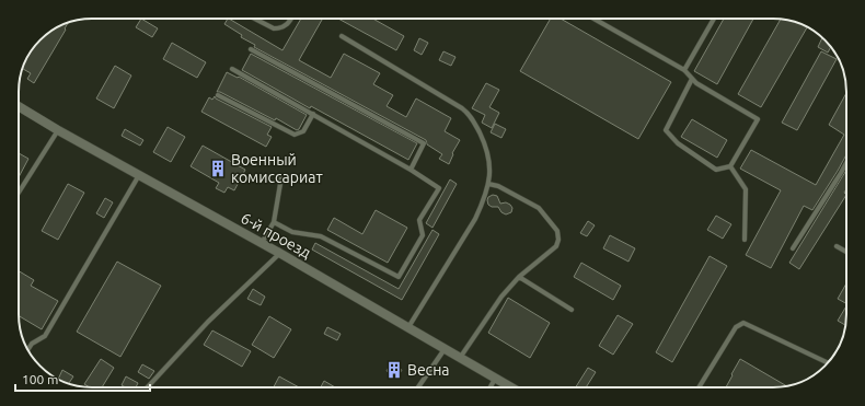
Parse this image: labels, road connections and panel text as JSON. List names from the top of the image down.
{
  "streets": {
    "street": ["6-й проезд"]
  },
  "places": {
    "building": ["Военный комиссариат", "Весна"]
  },
  "scale_bar": "100 m"
}
